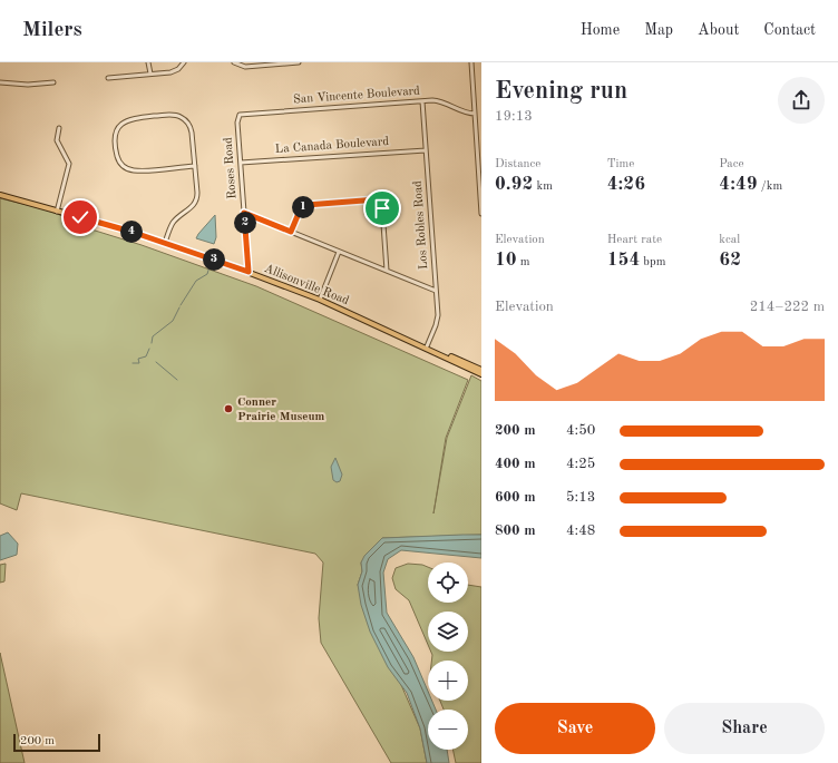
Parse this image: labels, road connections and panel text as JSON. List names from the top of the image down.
{
  "streets": {
    "main road": ["Allisonville Road"],
    "street": [
      "San Vincente Boulevard",
      "La Canada Boulevard",
      "Roses Road",
      "Los Robles Road"
    ]
  },
  "crossings": [
    ["San Vincente Boulevard", "Roses Road"],
    ["San Vincente Boulevard", "Los Robles Road"],
    ["La Canada Boulevard", "Roses Road"],
    ["La Canada Boulevard", "Los Robles Road"],
    ["Roses Road", "Allisonville Road"],
    ["Los Robles Road", "Allisonville Road"]
  ],
  "places": ["Conner Prairie Museum"],
  "scale_bar": "200 m",
  "page": {
    "header": "Milers",
    "nav": [
      "Home",
      "Map",
      "About",
      "Contact"
    ],
    "heading": ["Evening run", "19:13"],
    "stats": [
      ["Distance", "0.92 km"],
      ["Time", "4:26"],
      ["Pace", "4:49 /km"],
      ["Elevation", "10 m"],
      ["Heart rate", "154 bpm"],
      ["kcal", "62"]
    ],
    "pins": [
      "1",
      "2",
      "4",
      "3"
    ],
    "chart": ["Elevation", "214–222 m"],
    "list": [
      {
        "name": "200 m",
        "note": "4:50"
      },
      {
        "name": "400 m",
        "note": "4:25"
      },
      {
        "name": "600 m",
        "note": "5:13"
      },
      {
        "name": "800 m",
        "note": "4:48"
      }
    ],
    "map_buttons": ["+", "−"],
    "buttons": ["Save", "Share"],
    "scale": "200 m"
  }
}
